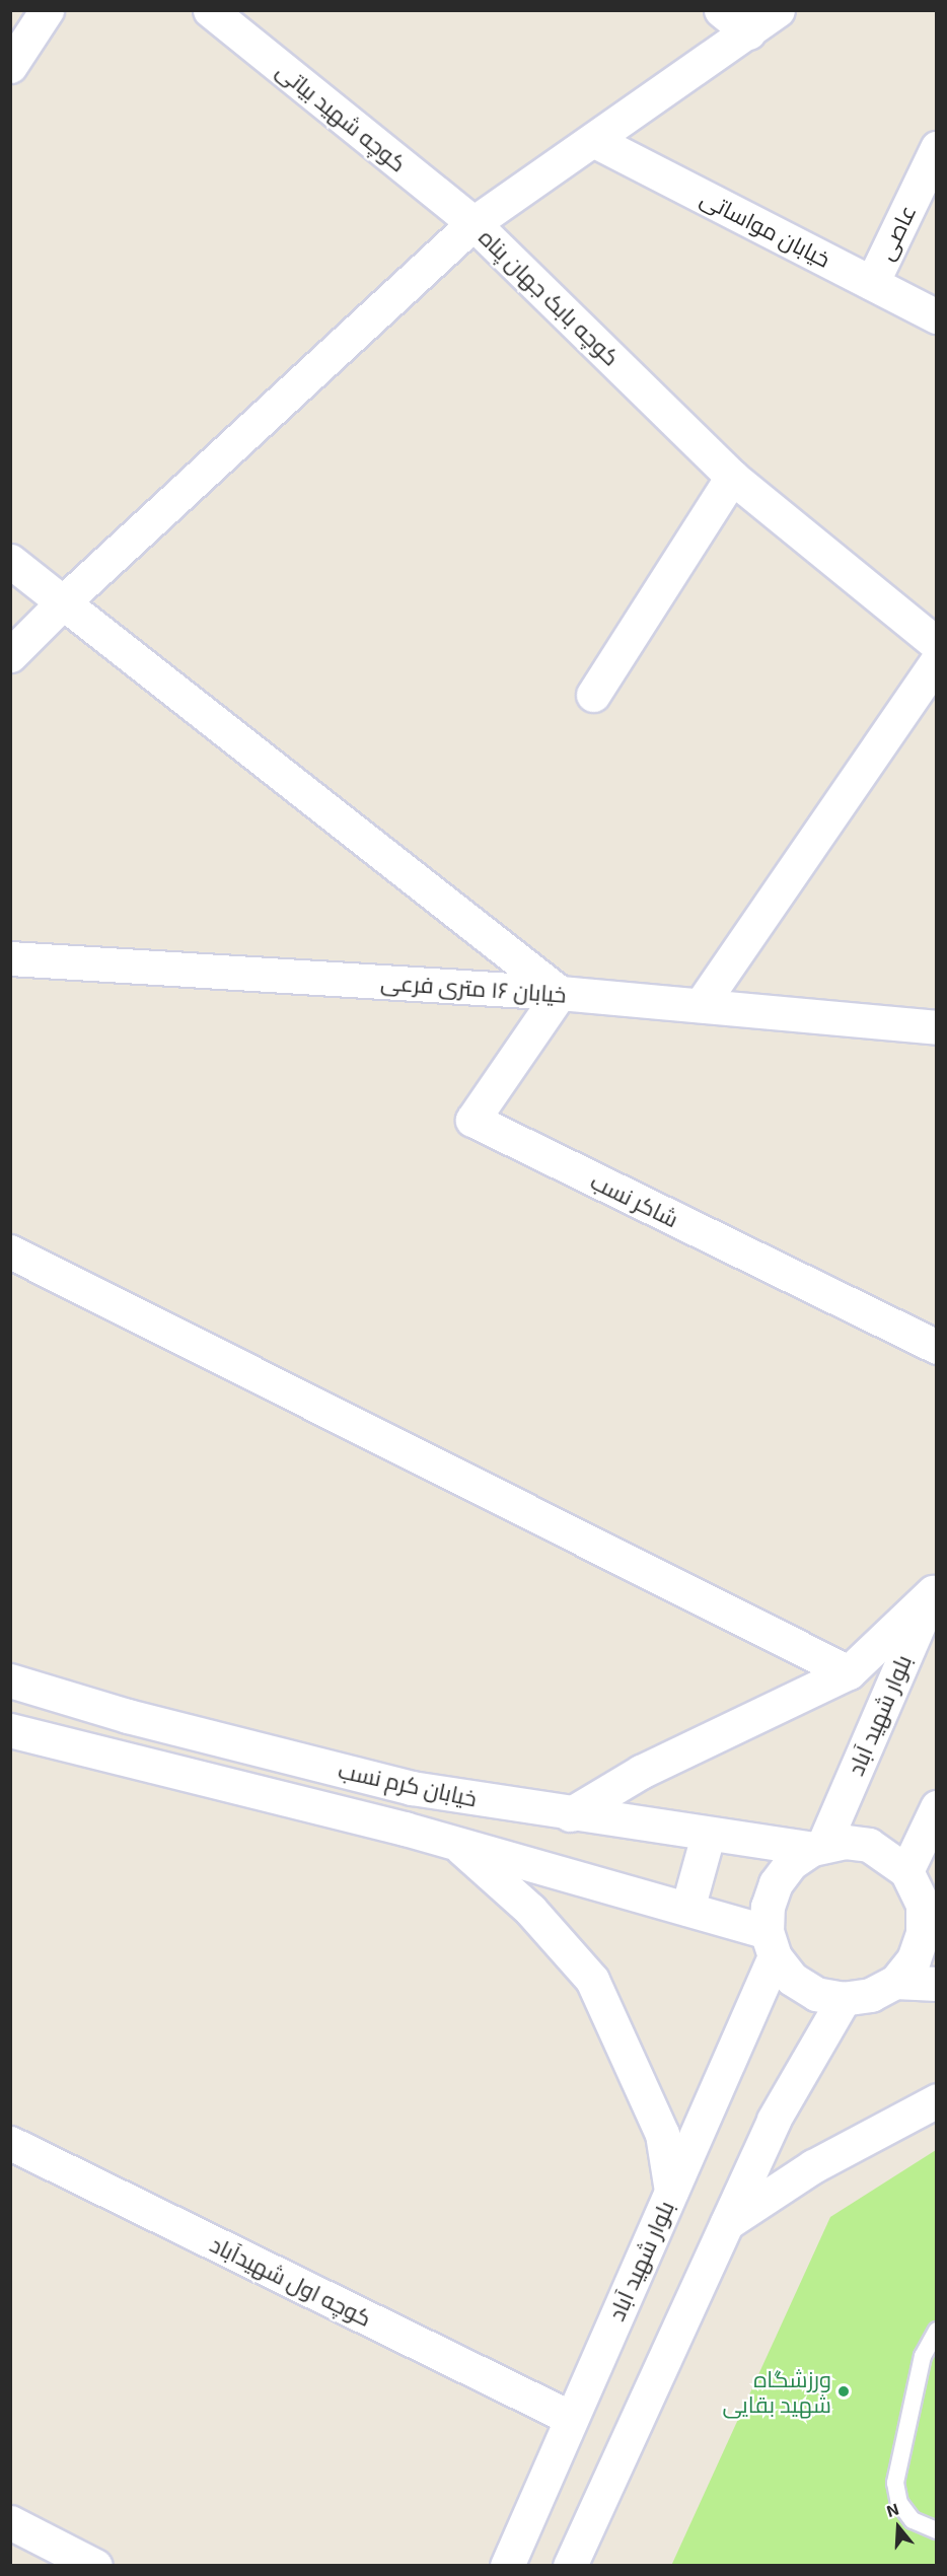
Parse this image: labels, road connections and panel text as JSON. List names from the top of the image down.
{
  "streets": {
    "street": [
      "کوچه شهید بیاتی",
      "خیابان مواساتی",
      "عاصی",
      "کوچه بابک جهان پناه",
      "خیابان ۱۶ متری فرعی",
      "شاکر نسب",
      "بلوار شهید آباد",
      "خیابان کرم نسب",
      "کوچه اول شهیدآباد"
    ]
  },
  "crossings": [
    ["کوچه شهید بیاتی", "کوچه بابک جهان پناه"],
    ["خیابان مواساتی", "عاصی"],
    ["خیابان ۱۶ متری فرعی", "شاکر نسب"],
    ["بلوار شهید آباد", "خیابان کرم نسب"],
    ["بلوار شهید آباد", "کوچه اول شهیدآباد"]
  ],
  "places": ["ورزشگاه شهید بقایی"],
  "north": "top"
}
